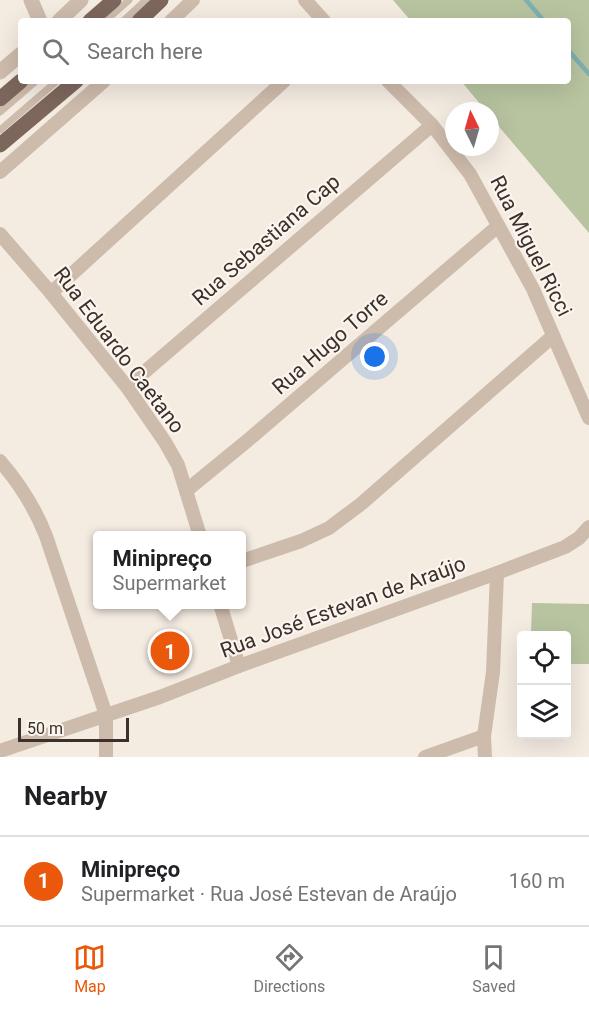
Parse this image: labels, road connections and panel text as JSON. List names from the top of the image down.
{
  "streets": {
    "street": [
      "Rua Sebastiana Cap",
      "Rua Miguel Ricci",
      "Rua Hugo Torre",
      "Rua Eduardo Caetano",
      "Rua José Estevan de Araújo"
    ]
  },
  "crossings": [
    ["Rua Sebastiana Cap", "Rua Miguel Ricci"],
    ["Rua Sebastiana Cap", "Rua Eduardo Caetano"],
    ["Rua Miguel Ricci", "Rua Hugo Torre"],
    ["Rua Hugo Torre", "Rua Eduardo Caetano"]
  ],
  "scale_bar": "50 m",
  "north": "top",
  "page": {
    "search": "Search here",
    "popup": ["Minipreço", "Supermarket"],
    "pins": "1",
    "scale": "50 m",
    "heading": "Nearby",
    "list": [
      {
        "mark": "1",
        "name": "Minipreço",
        "note": "Supermarket · Rua José Estevan de Araújo",
        "value": "160 m"
      }
    ],
    "nav": ["Map", "Directions", "Saved"]
  }
}
